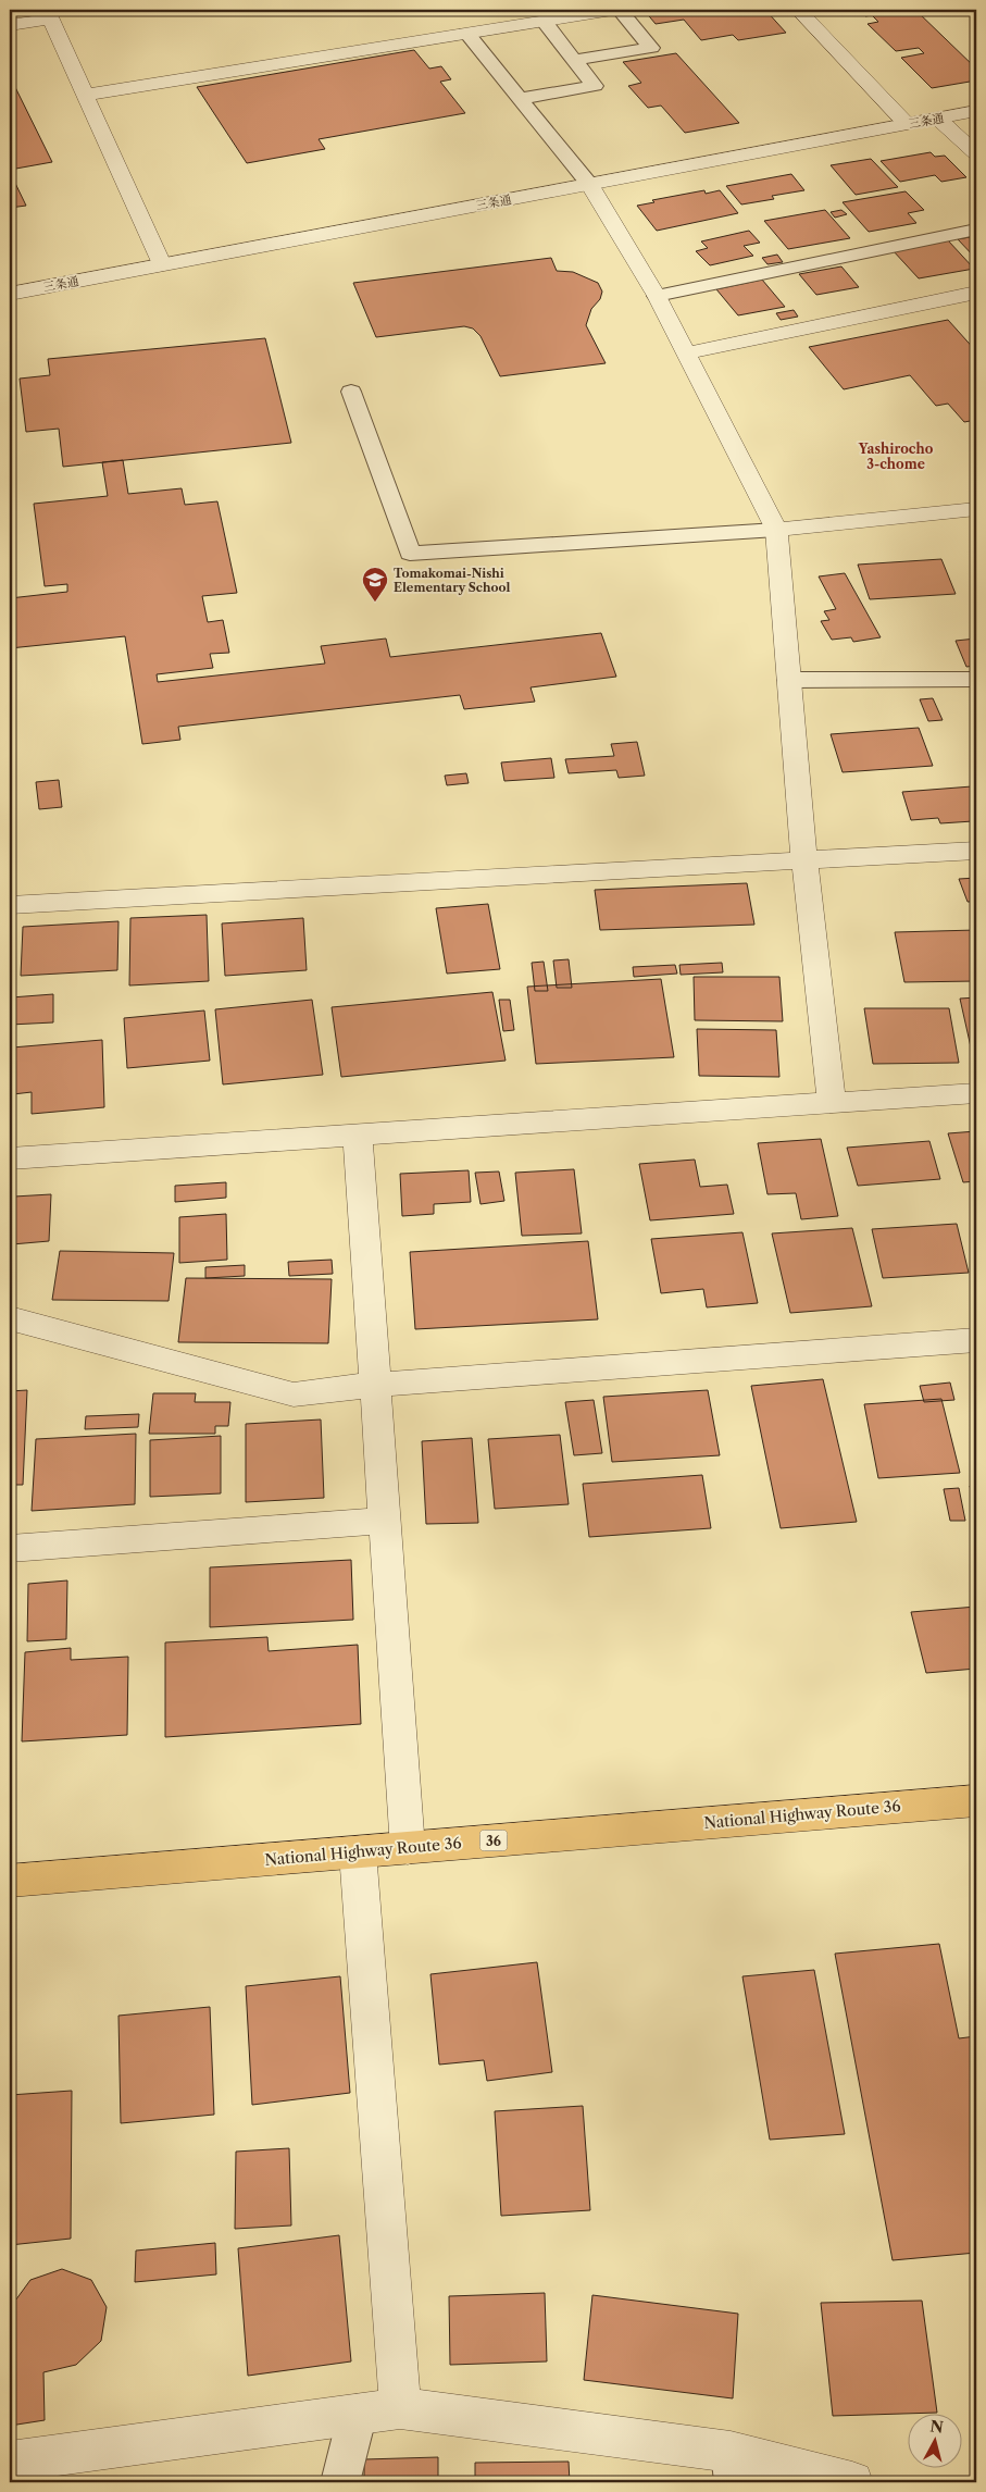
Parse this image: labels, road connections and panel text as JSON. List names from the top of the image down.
{
  "streets": {
    "highway": ["National Highway Route 36", "36"],
    "street": ["三条通"]
  },
  "districts": ["Yashirocho 3-chome"],
  "places": {
    "school or university": ["Tomakomai-Nishi Elementary School"]
  },
  "north": "top"
}
